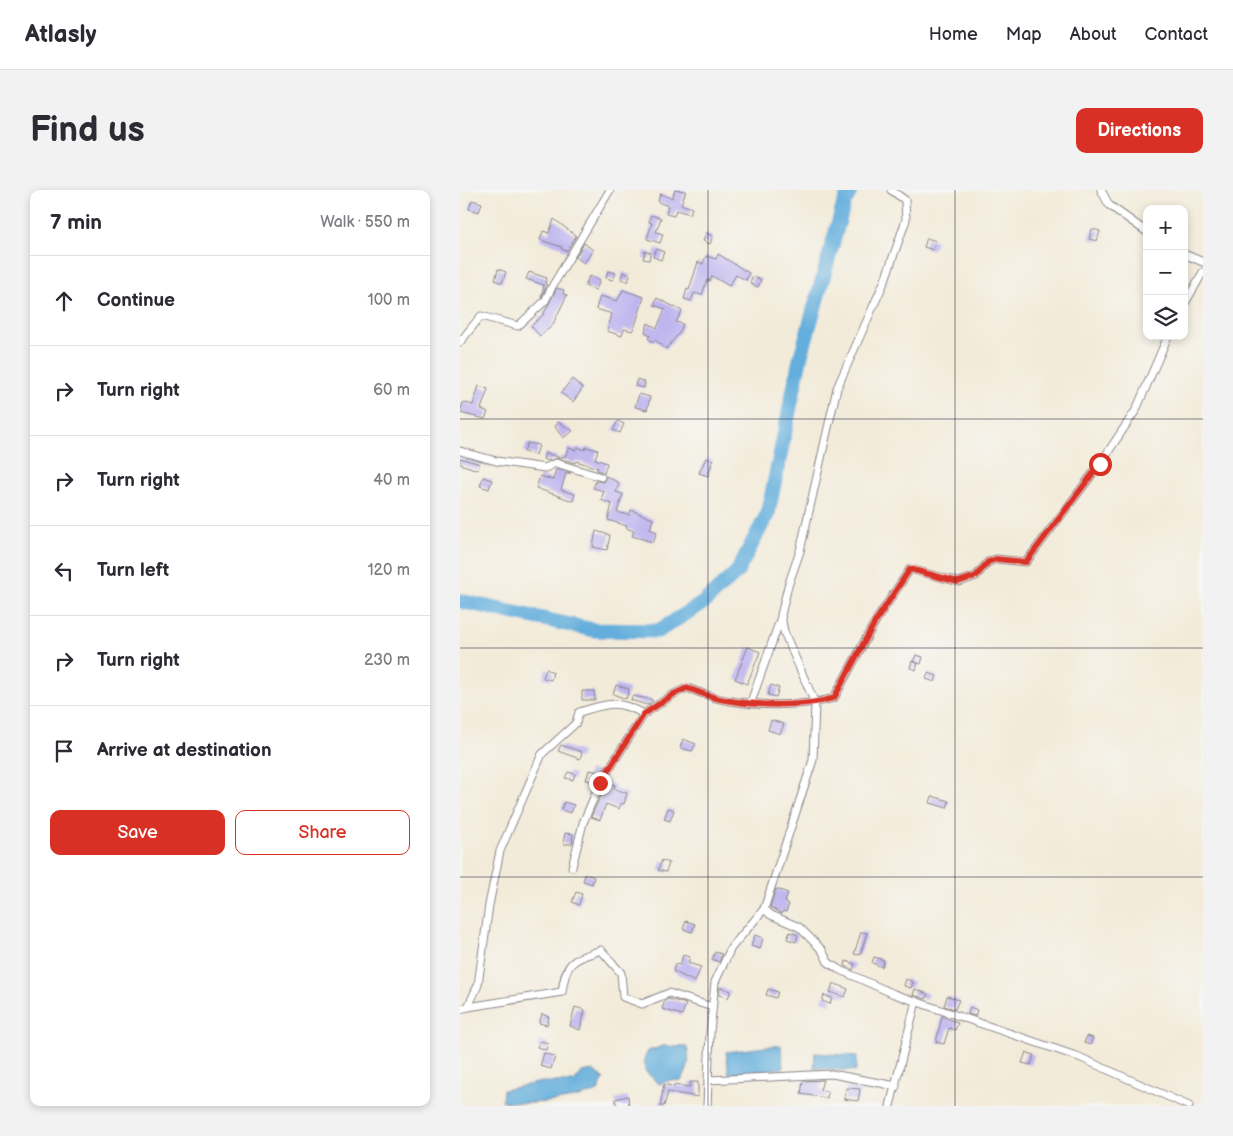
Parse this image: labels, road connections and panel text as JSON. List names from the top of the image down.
{
  "page": {
    "header": "Atlasly",
    "nav": [
      "Home",
      "Map",
      "About",
      "Contact"
    ],
    "buttons": [
      "Directions",
      ["Save", "Share"]
    ],
    "title": "Find us",
    "heading": ["7 min", "Walk · 550 m"],
    "map_buttons": ["+", "−"],
    "list": [
      ["Continue", "100 m"],
      ["Turn right", "60 m"],
      ["Turn right", "40 m"],
      ["Turn left", "120 m"],
      ["Turn right", "230 m"],
      "Arrive at destination"
    ]
  }
}
